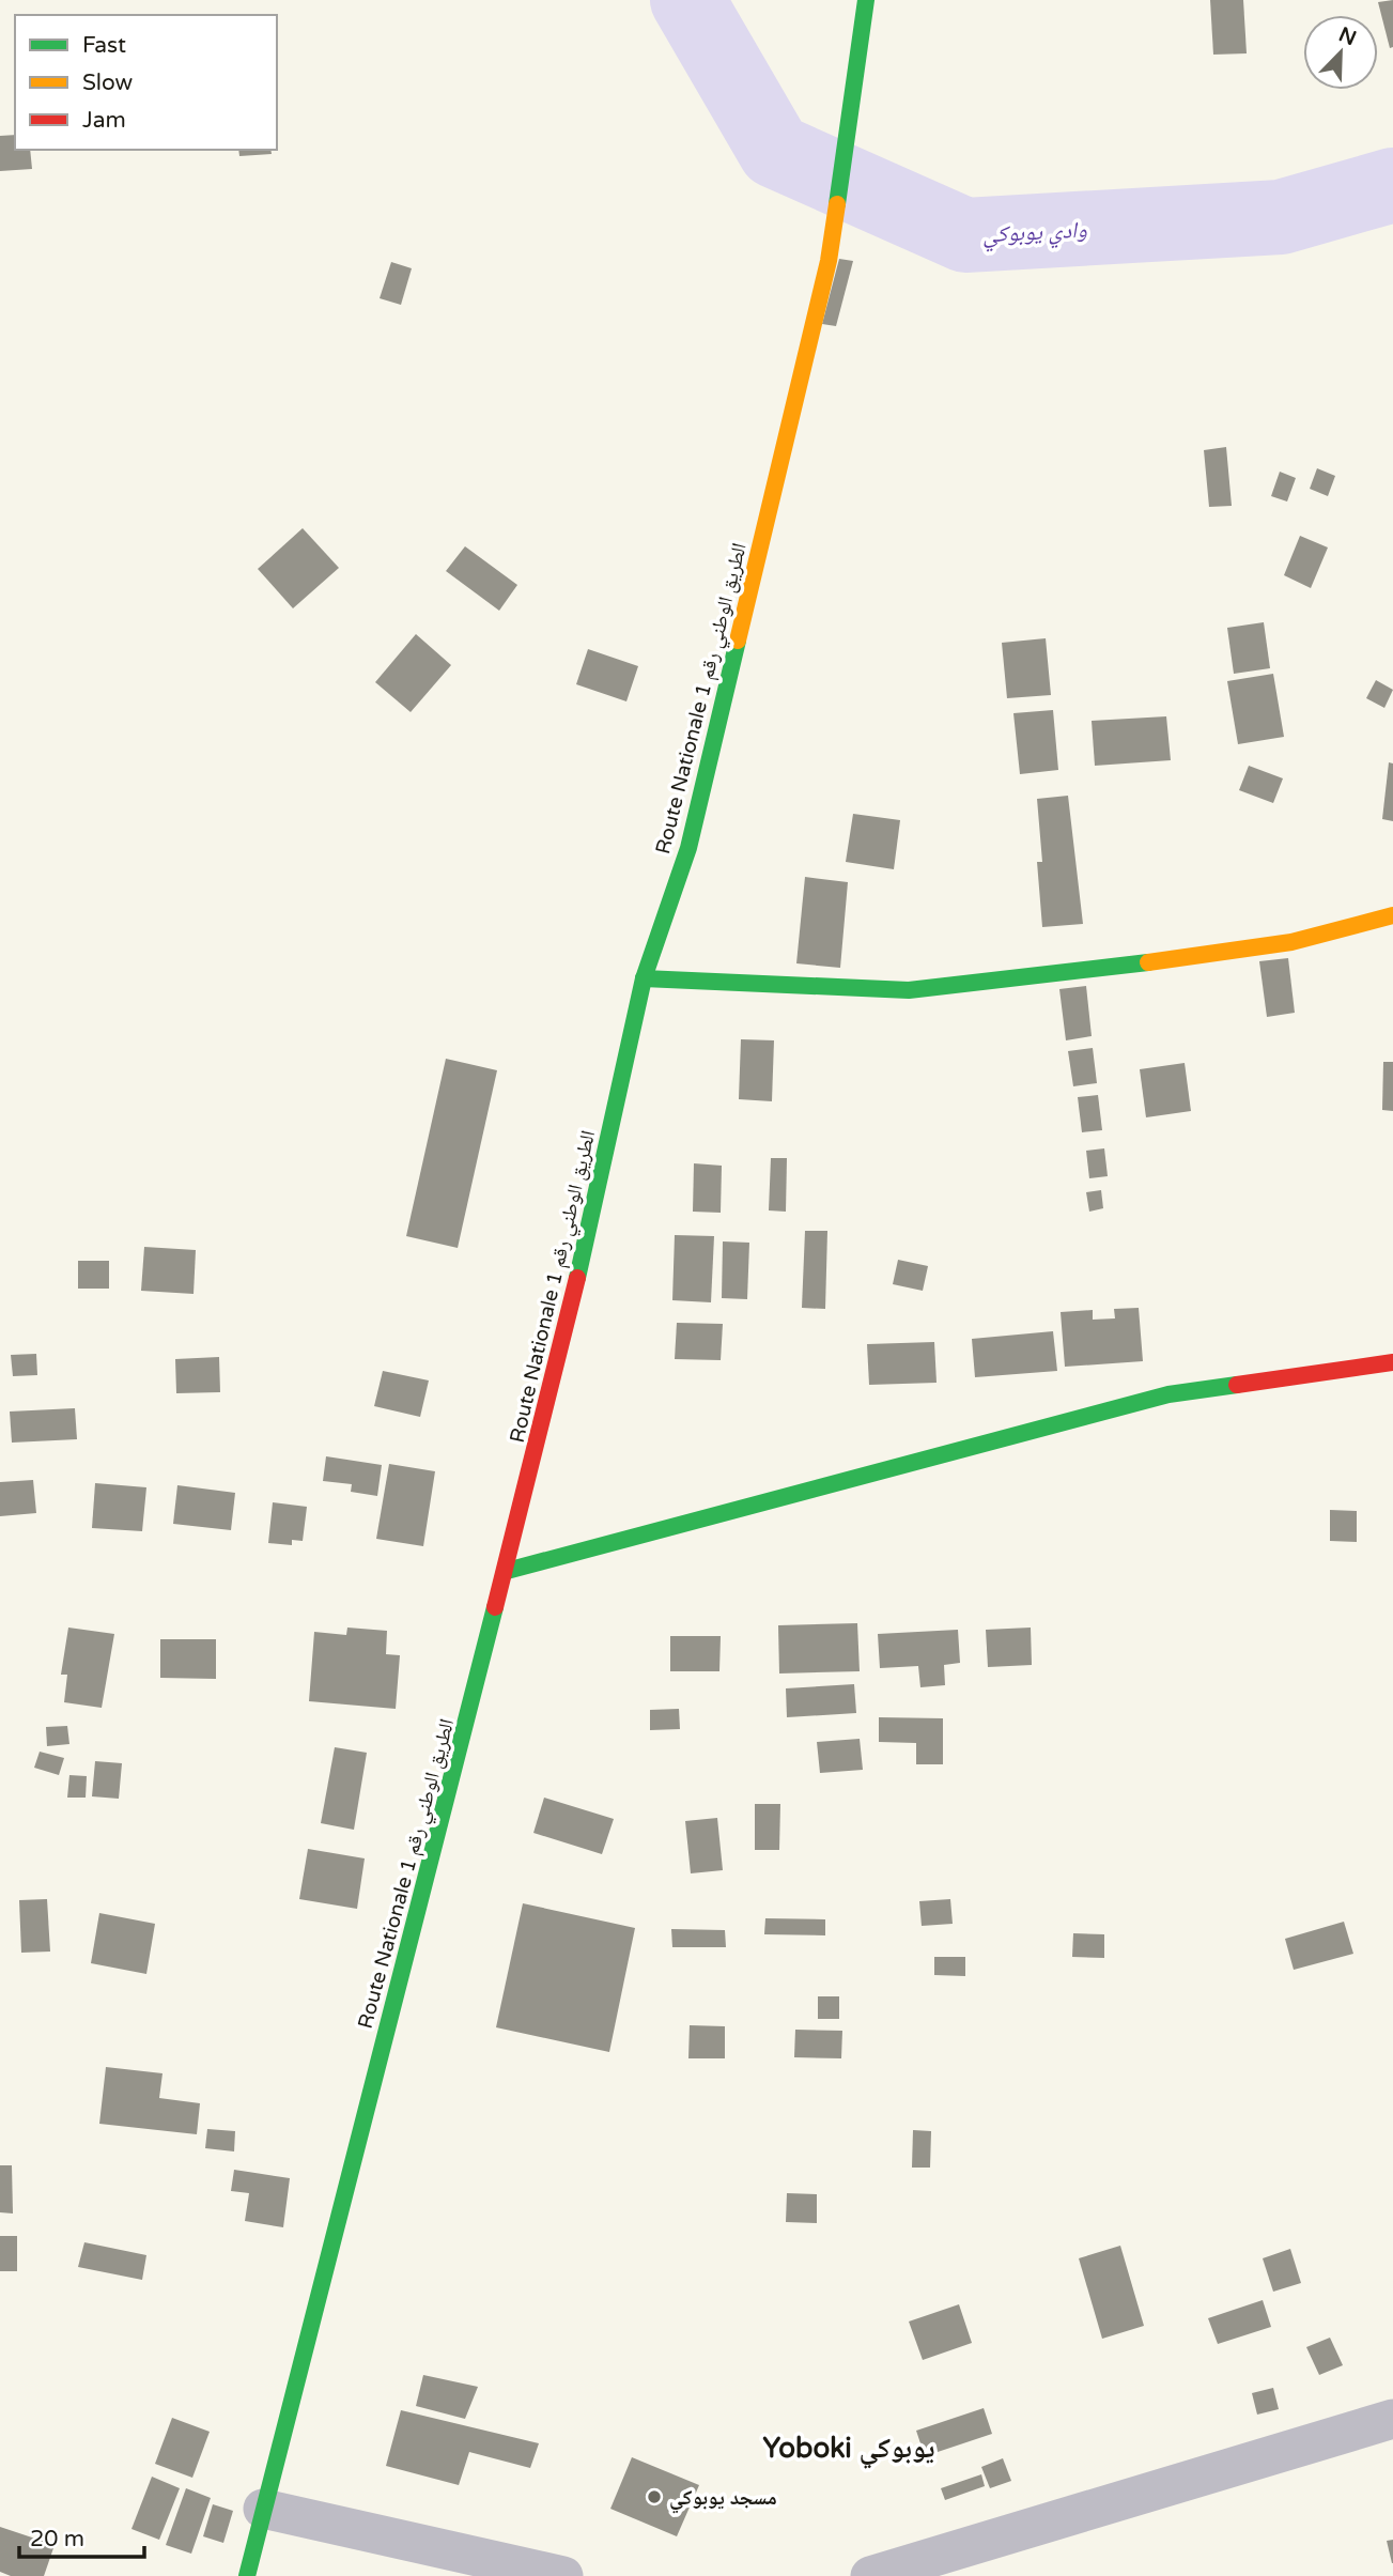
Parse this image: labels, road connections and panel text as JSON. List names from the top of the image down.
{
  "streets": {
    "main road": ["Route Nationale الطريق الوطني رقم 1"]
  },
  "districts": ["Yoboki يوبوكي"],
  "water": ["وادي يوبوكي"],
  "places": ["مسجد يوبوكي"],
  "legend": ["Fast", "Slow", "Jam"],
  "scale_bar": "20 m",
  "north": "top right"
}
